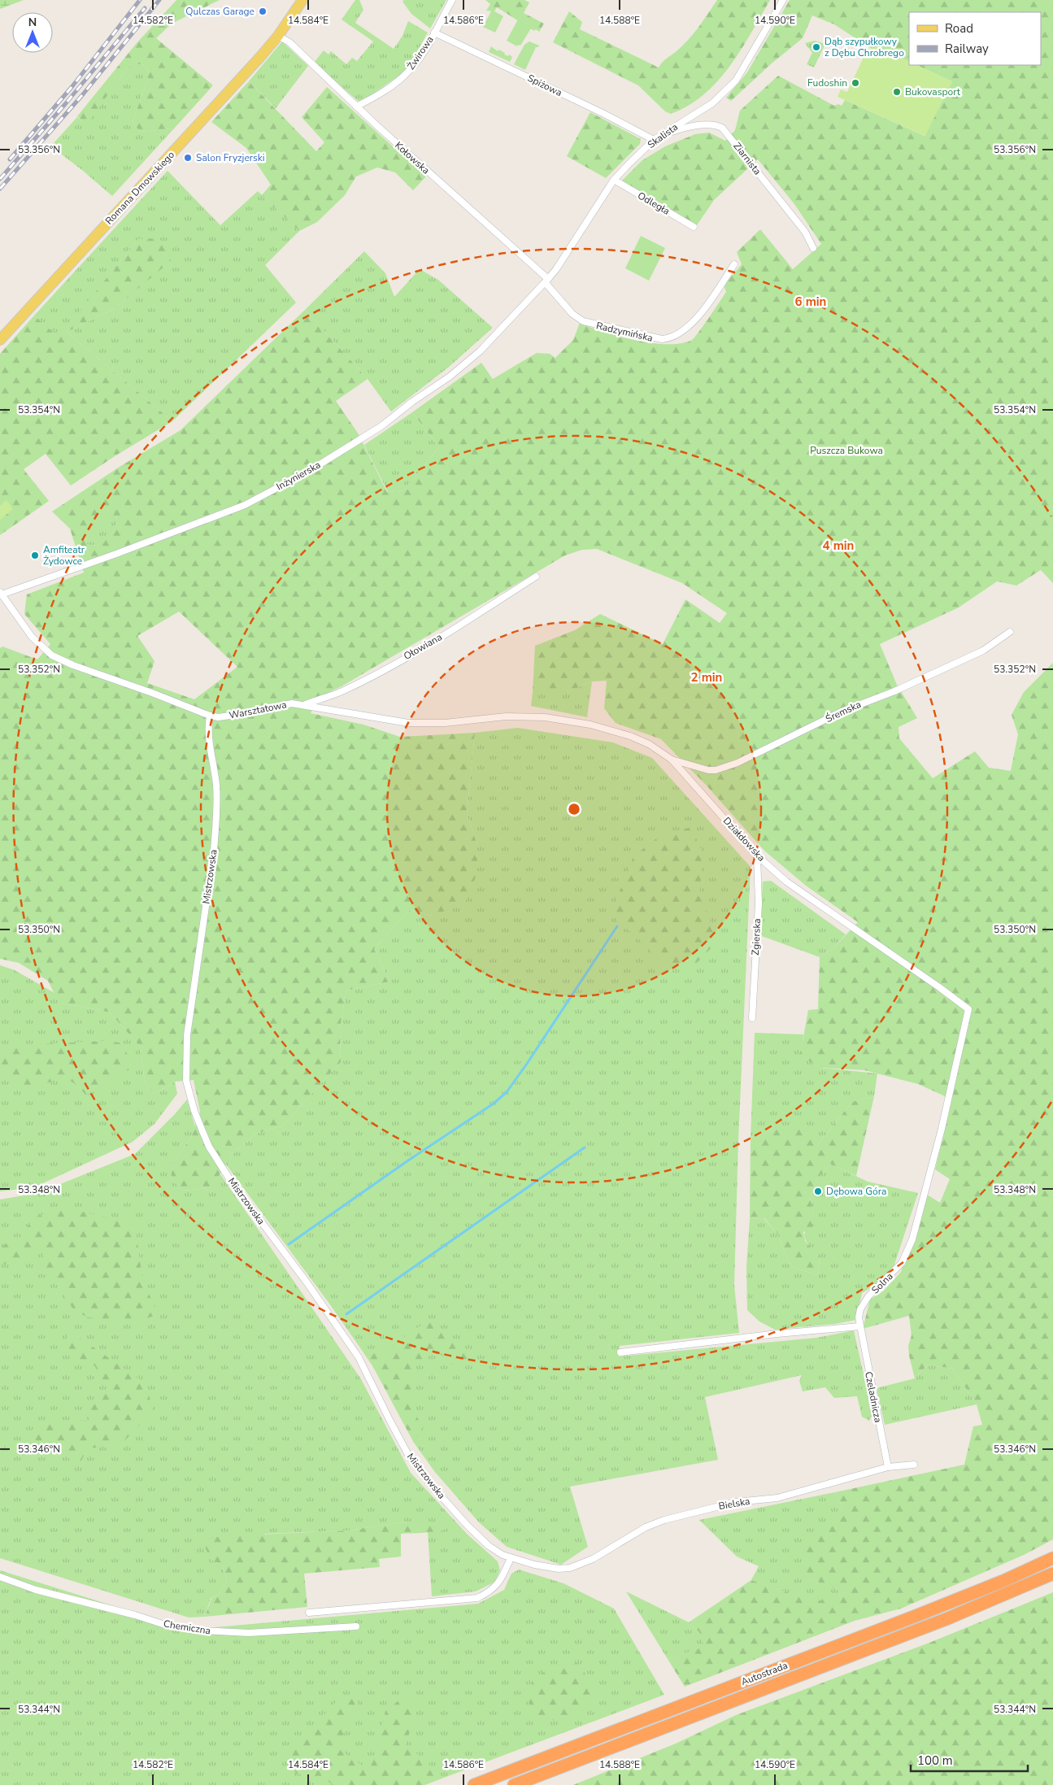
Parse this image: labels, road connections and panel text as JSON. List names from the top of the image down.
{
  "streets": {
    "highway": ["Autostrada"],
    "main road": ["Romana Dmowskiego"],
    "street": [
      "Żwirowa",
      "Spiżowa",
      "Skalista",
      "Kołowska",
      "Ziarnista",
      "Odległa",
      "Radzymińska",
      "Inżynierska",
      "Ołowiana",
      "Warsztatowa",
      "Śremska",
      "Działdowska",
      "Mistrzowska",
      "Zgierska",
      "Solna",
      "Czeladnicza",
      "Bielska",
      "Chemiczna"
    ]
  },
  "crossings": [
    ["Żwirowa", "Spiżowa"],
    ["Żwirowa", "Kołowska"],
    ["Spiżowa", "Skalista"],
    ["Spiżowa", "Ziarnista"],
    ["Skalista", "Kołowska"],
    ["Skalista", "Ziarnista"],
    ["Skalista", "Odległa"],
    ["Skalista", "Radzymińska"],
    ["Skalista", "Inżynierska"],
    ["Kołowska", "Romana Dmowskiego"],
    ["Kołowska", "Radzymińska"],
    ["Kołowska", "Inżynierska"],
    ["Radzymińska", "Inżynierska"],
    ["Inżynierska", "Warsztatowa"],
    ["Ołowiana", "Warsztatowa"],
    ["Warsztatowa", "Działdowska"],
    ["Warsztatowa", "Mistrzowska"],
    ["Śremska", "Działdowska"],
    ["Działdowska", "Zgierska"],
    ["Działdowska", "Solna"],
    ["Mistrzowska", "Bielska"],
    ["Solna", "Czeladnicza"],
    ["Czeladnicza", "Bielska"]
  ],
  "parks": ["Puszcza Bukowa"],
  "places": [
    "Qulczas Garage",
    "Dąb szypułkowy z Dębu Chrobrego",
    "Fudoshin",
    "Bukovasport",
    "Salon Fryzjerski",
    "Amfiteatr Żydowce",
    "Dębowa Góra"
  ],
  "legend": ["Road", "Railway"],
  "scale_bar": "100 m",
  "north": "top",
  "coordinates": [
    "14.582°E",
    "14.584°E",
    "14.586°E",
    "14.588°E",
    "14.590°E",
    "53.356°N",
    "53.354°N",
    "53.352°N",
    "53.350°N",
    "53.348°N",
    "53.346°N",
    "53.344°N"
  ],
  "rings": ["6 min", "4 min", "2 min"]
}
